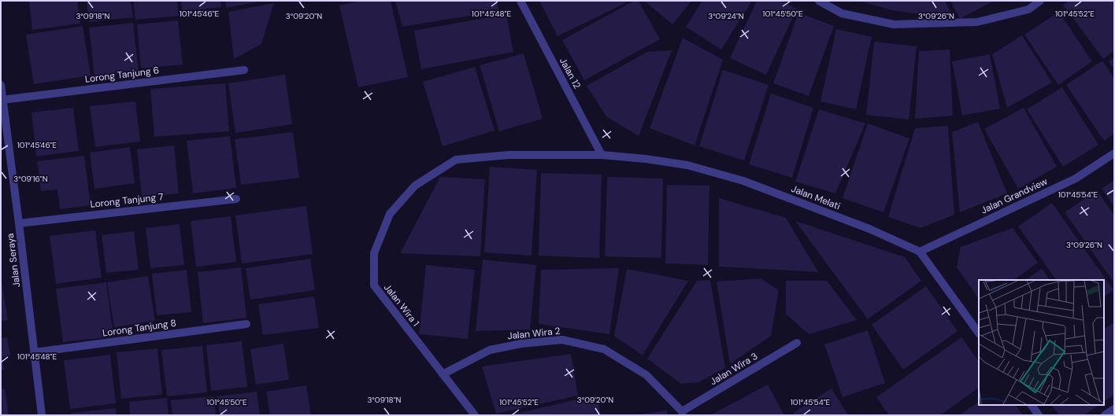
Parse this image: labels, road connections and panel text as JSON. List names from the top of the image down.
{
  "streets": {
    "street": [
      "Jalan 12",
      "Lorong Tanjung 6",
      "Jalan Grandview",
      "Jalan Melati",
      "Lorong Tanjung 7",
      "Jalan Seraya",
      "Jalan Wira 1",
      "Lorong Tanjung 8",
      "Jalan Wira 2",
      "Jalan Wira 3"
    ]
  },
  "crossings": [
    ["Jalan 12", "Jalan Melati"],
    ["Jalan 12", "Jalan Wira 1"],
    ["Lorong Tanjung 6", "Jalan Seraya"],
    ["Jalan Grandview", "Jalan Melati"],
    ["Jalan Melati", "Jalan Wira 1"],
    ["Lorong Tanjung 7", "Jalan Seraya"],
    ["Jalan Seraya", "Lorong Tanjung 8"],
    ["Jalan Wira 1", "Jalan Wira 2"],
    ["Jalan Wira 2", "Jalan Wira 3"]
  ],
  "coordinates": [
    "101°45'50\"E",
    "101°45'46\"E",
    "101°45'48\"E",
    "101°45'52\"E",
    "3°09'18\"N",
    "3°09'20\"N",
    "3°09'24\"N",
    "3°09'26\"N",
    "3°09'16\"N",
    "101°45'54\"E"
  ]
}
